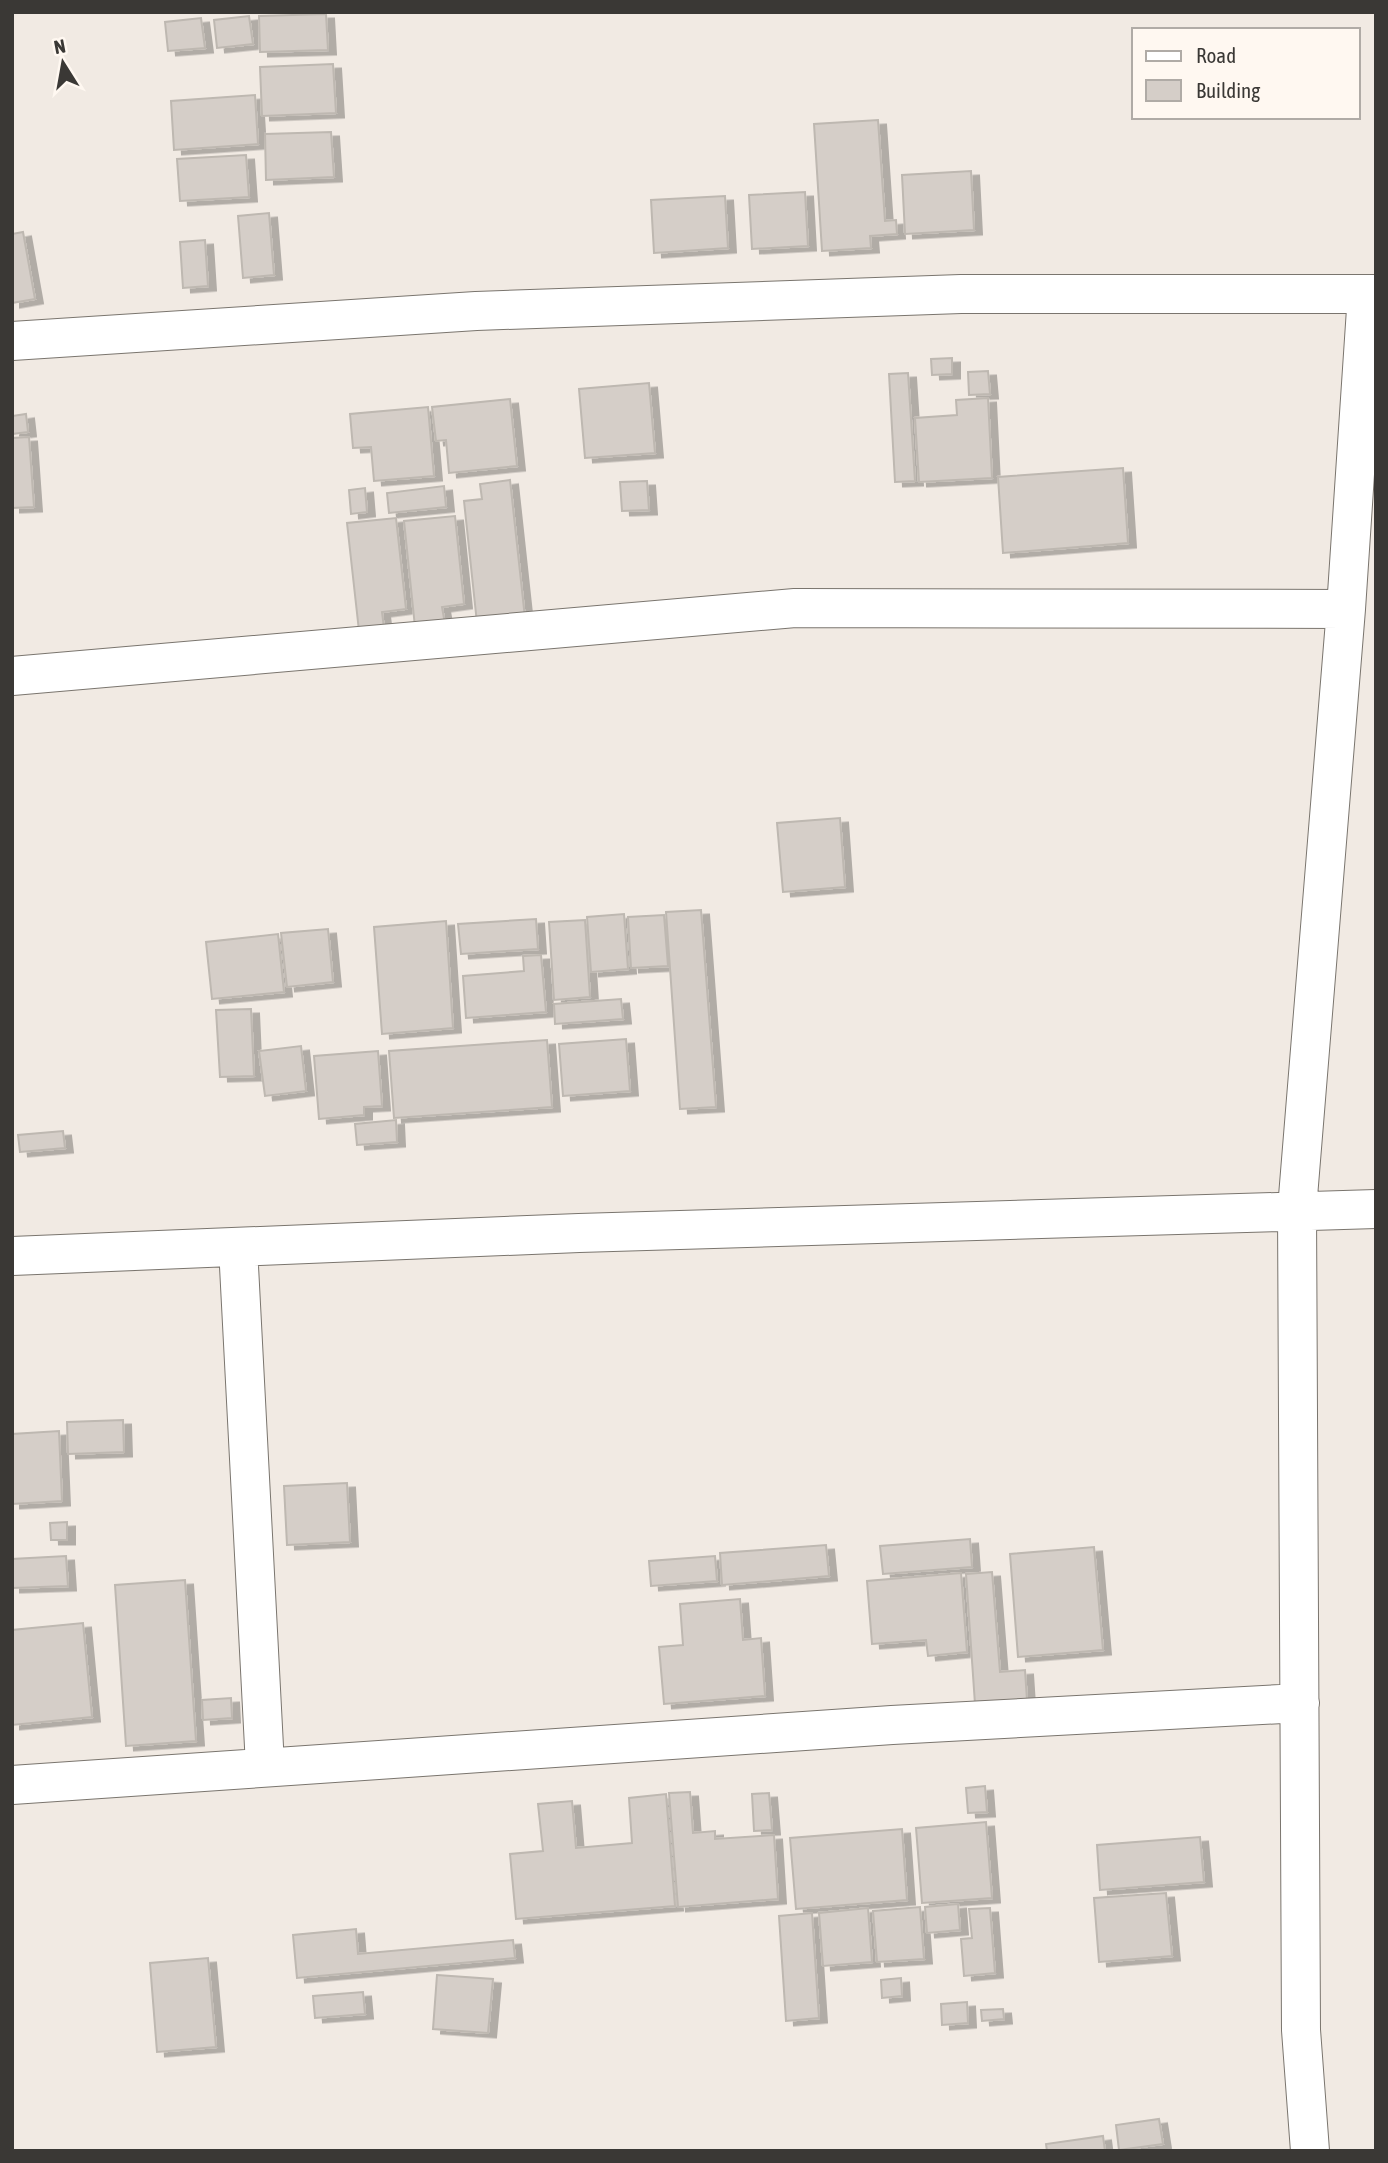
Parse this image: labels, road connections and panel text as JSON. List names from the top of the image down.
{
  "legend": ["Road", "Building"],
  "north": "top"
}
